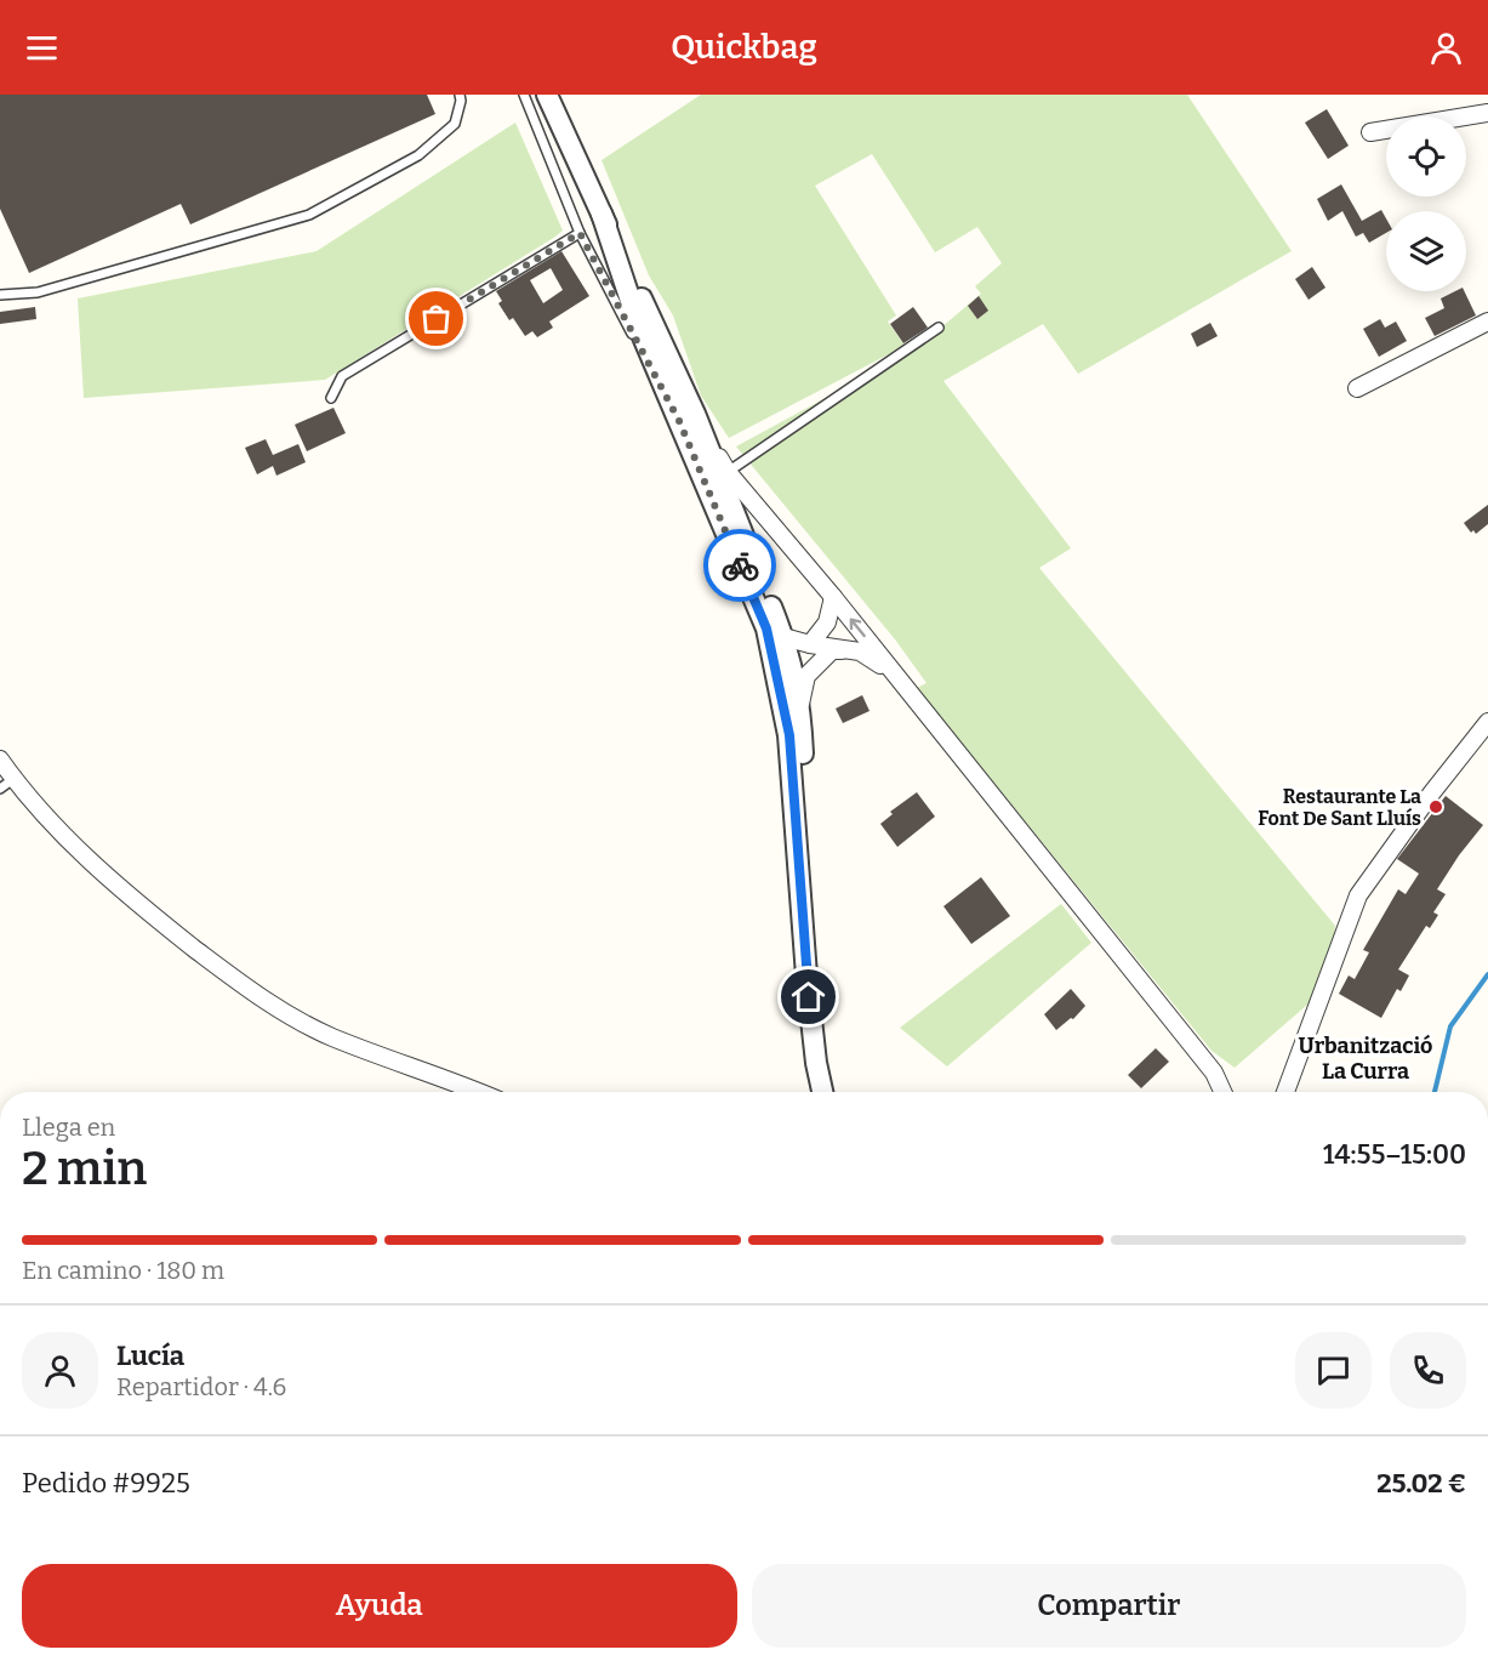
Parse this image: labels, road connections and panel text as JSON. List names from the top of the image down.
{
  "districts": ["Urbanització La Curra"],
  "places": ["Restaurante La Font De Sant Lluís"],
  "page": {
    "header": "Quickbag",
    "heading": ["2 min", "Llega en", "14:55–15:00"],
    "panel": [
      "Lucía",
      "Repartidor · 4.6",
      "Pedido #9925",
      "25.02 €"
    ],
    "bar": "En camino · 180 m",
    "buttons": ["Ayuda", "Compartir"]
  }
}
